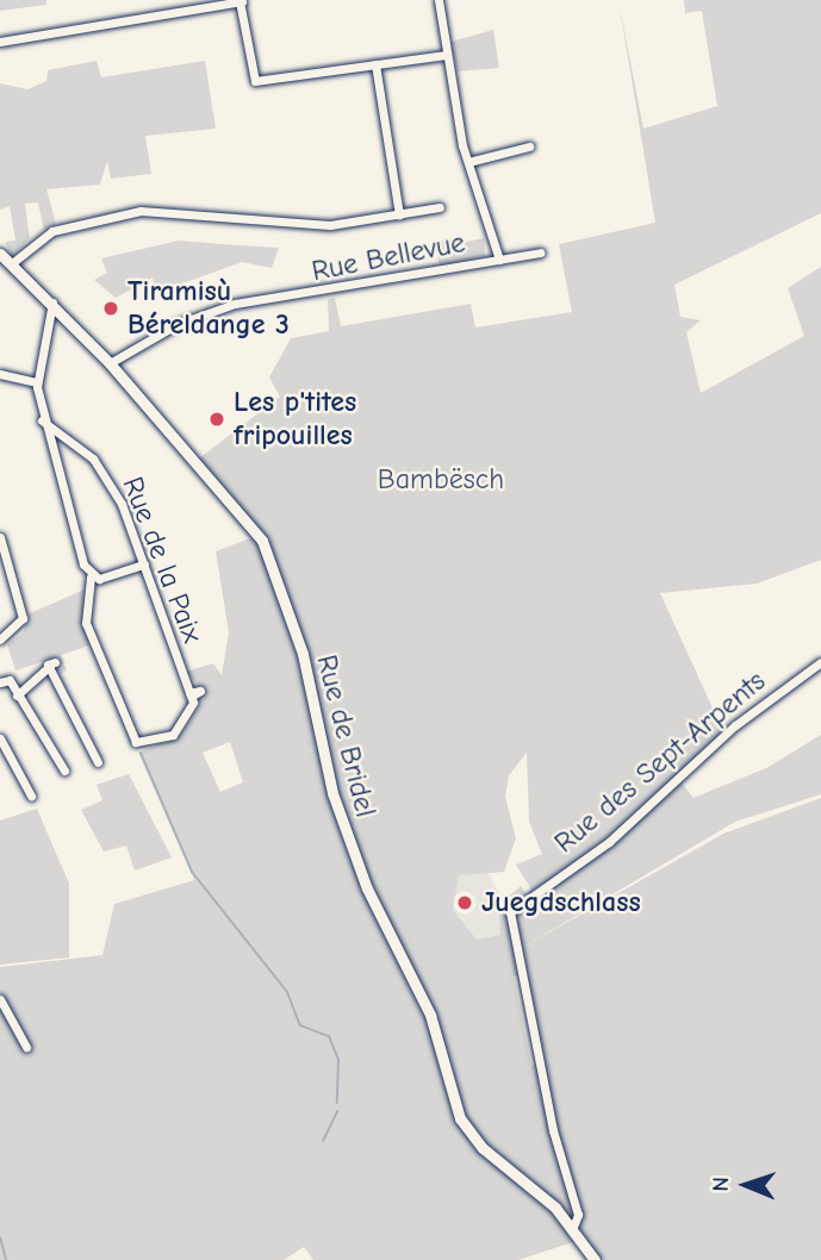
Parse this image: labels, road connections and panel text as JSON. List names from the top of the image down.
{
  "streets": {
    "main road": ["Rue de Bridel"],
    "street": ["Rue Bellevue", "Rue de la Paix", "Rue des Sept-Arpents"]
  },
  "crossings": [
    ["Rue Bellevue", "Rue de Bridel"],
    ["Rue de Bridel", "Rue des Sept-Arpents"]
  ],
  "parks": ["Bambësch"],
  "places": ["Tiramisù Béreldange 3", "Les p'tites fripouilles", "Juegdschlass"],
  "north": "left"
}
